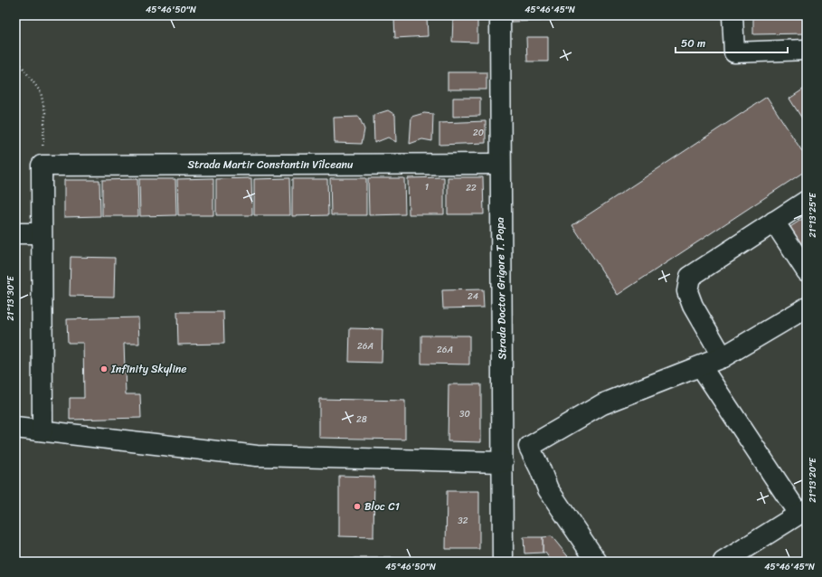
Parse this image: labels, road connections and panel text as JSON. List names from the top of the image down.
{
  "streets": {
    "street": ["Strada Martir Constantin Vîlceanu", "Strada Doctor Grigore T. Popa"]
  },
  "crossings": [
    ["Strada Martir Constantin Vîlceanu", "Strada Doctor Grigore T. Popa"]
  ],
  "places": ["Infinity Skyline", "Bloc C1"],
  "house_numbers": [
    "20",
    "1",
    "22",
    "24",
    "26A",
    "26A",
    "30",
    "28",
    "32"
  ],
  "scale_bar": "50 m",
  "coordinates": [
    "45°46'50\"N",
    "45°46'45\"N",
    "21°13'25\"E",
    "21°13'30\"E",
    "21°13'20\"E"
  ]
}
